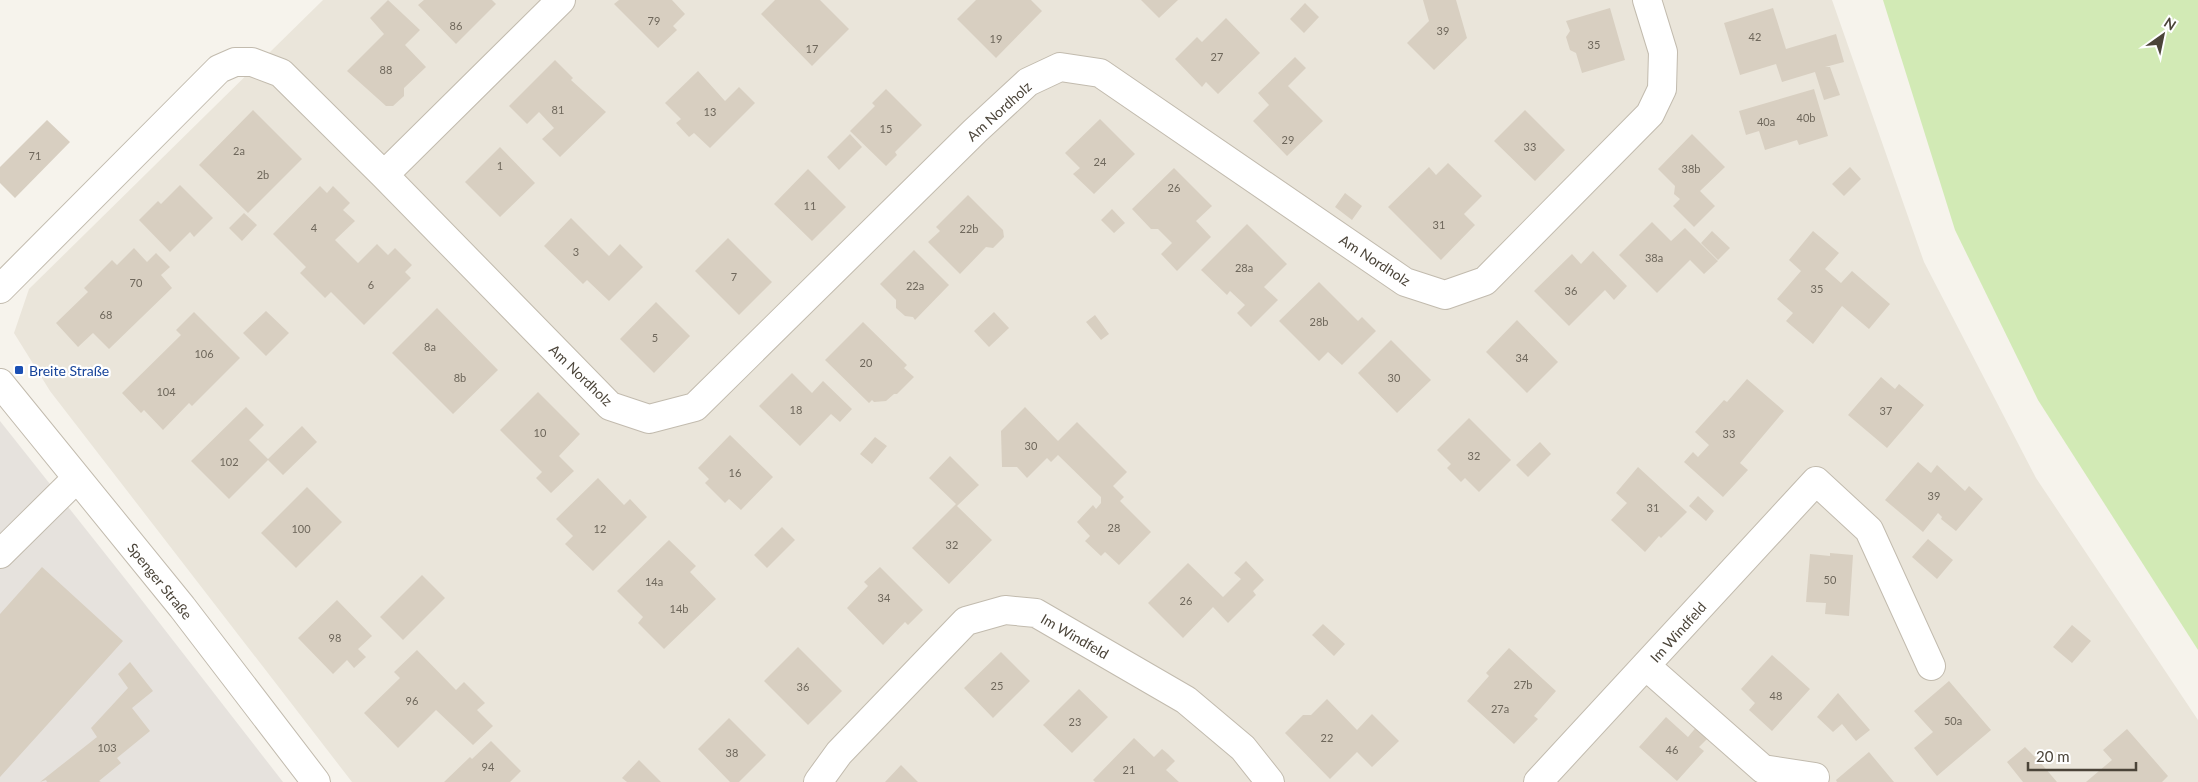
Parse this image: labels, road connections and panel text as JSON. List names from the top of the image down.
{
  "streets": {
    "street": ["Am Nordholz", "Spenger Straße", "Im Windfeld"]
  },
  "places": {
    "transit": ["Breite Straße"]
  },
  "house_numbers": [
    "79",
    "86",
    "39",
    "42",
    "19",
    "35",
    "17",
    "27",
    "88",
    "81",
    "13",
    "40b",
    "40a",
    "15",
    "29",
    "33",
    "2a",
    "71",
    "24",
    "1",
    "38b",
    "2b",
    "26",
    "11",
    "31",
    "4",
    "22b",
    "3",
    "38a",
    "28a",
    "7",
    "70",
    "6",
    "22a",
    "35",
    "36",
    "68",
    "28b",
    "5",
    "8a",
    "106",
    "34",
    "20",
    "8b",
    "30",
    "104",
    "18",
    "37",
    "10",
    "33",
    "30",
    "32",
    "102",
    "16",
    "39",
    "31",
    "28",
    "100",
    "12",
    "32",
    "50",
    "14a",
    "34",
    "26",
    "14b",
    "98",
    "27b",
    "25",
    "36",
    "48",
    "96",
    "27a",
    "50a",
    "23",
    "22",
    "103",
    "46",
    "38",
    "94",
    "21"
  ],
  "scale_bar": "20 m",
  "north": "top right"
}
